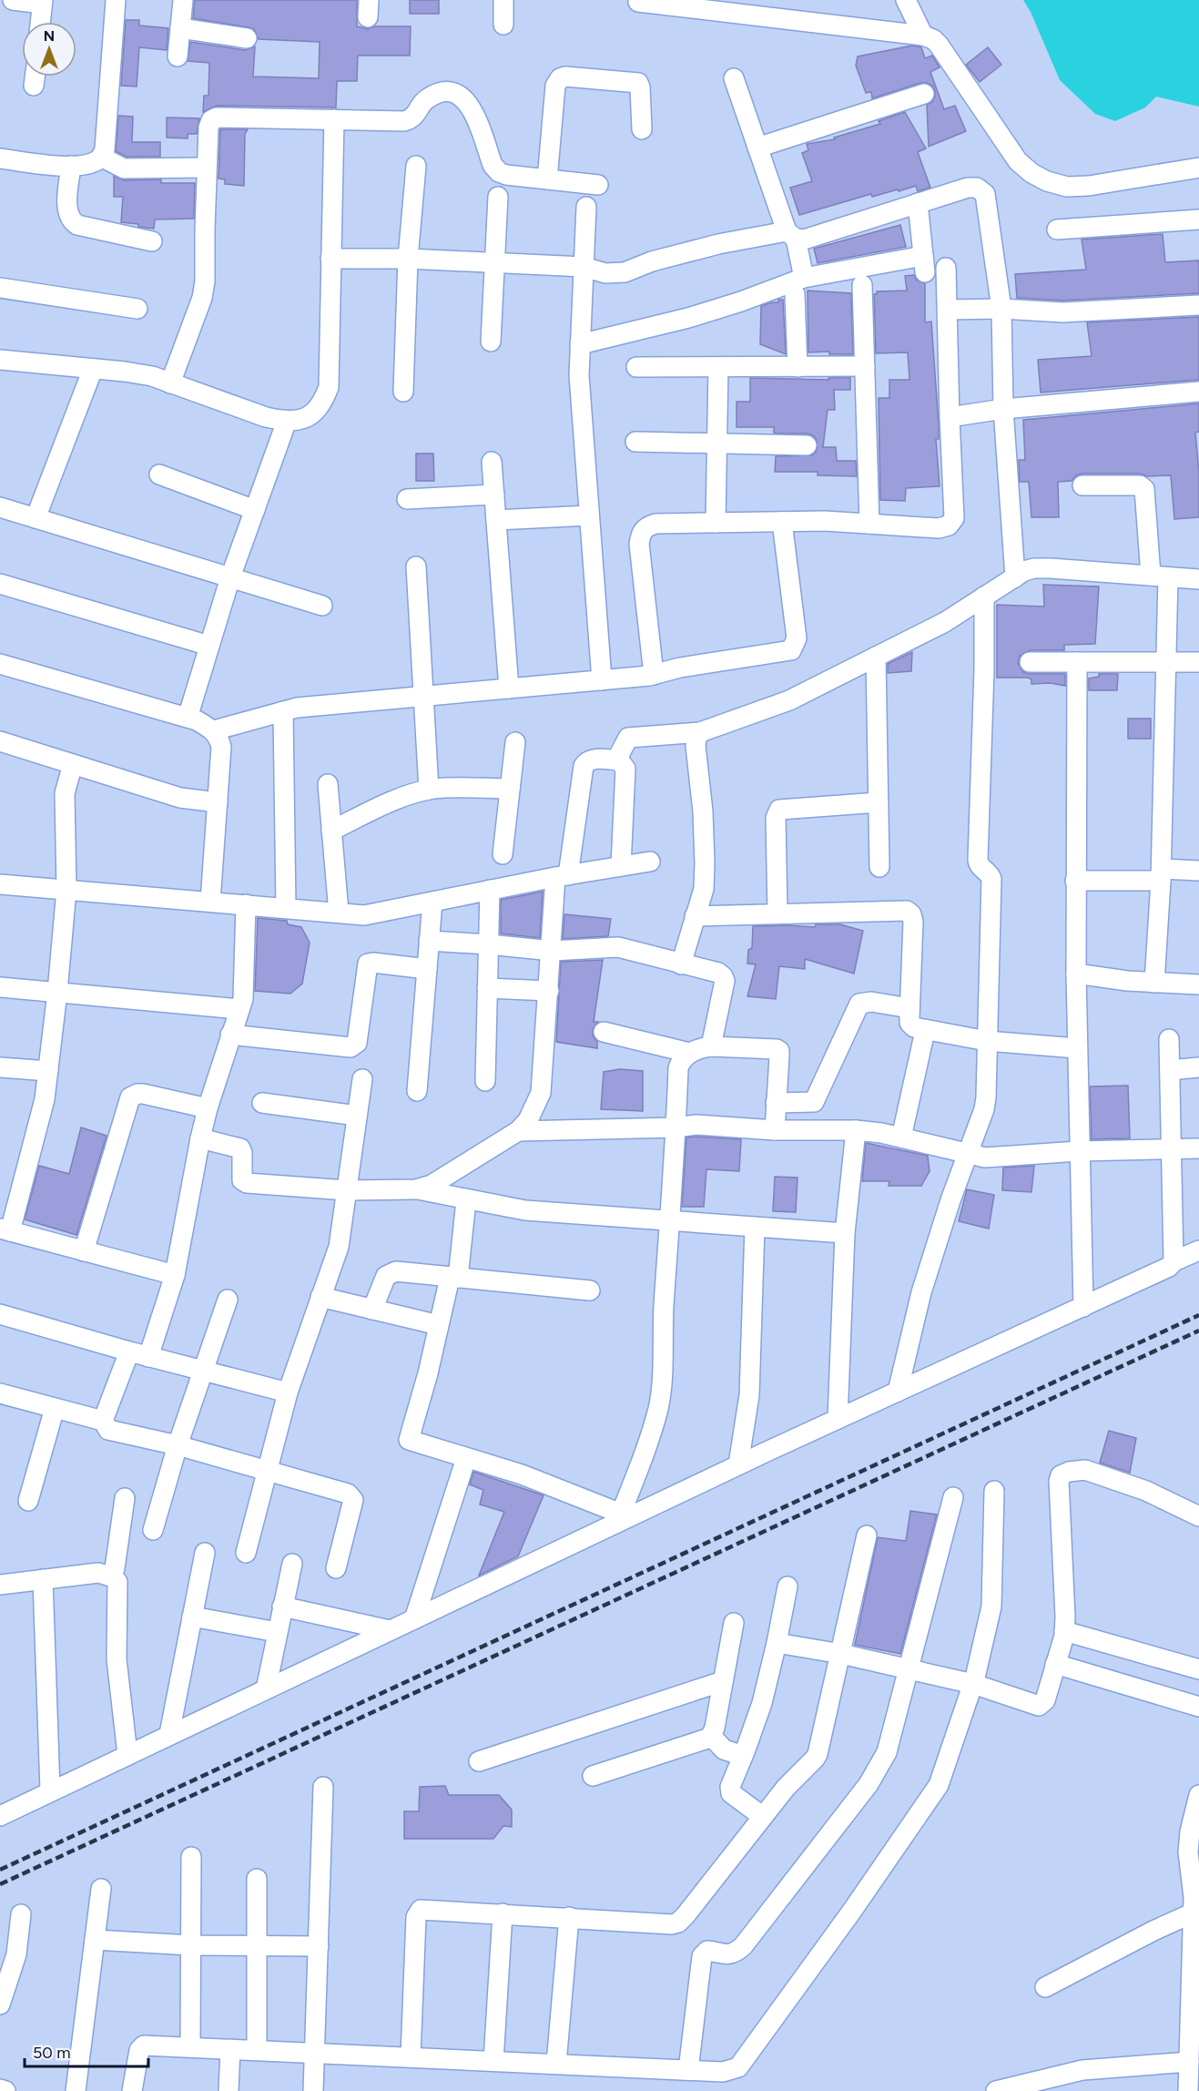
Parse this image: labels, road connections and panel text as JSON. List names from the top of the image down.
{
  "scale_bar": "50 m",
  "north": "top"
}
